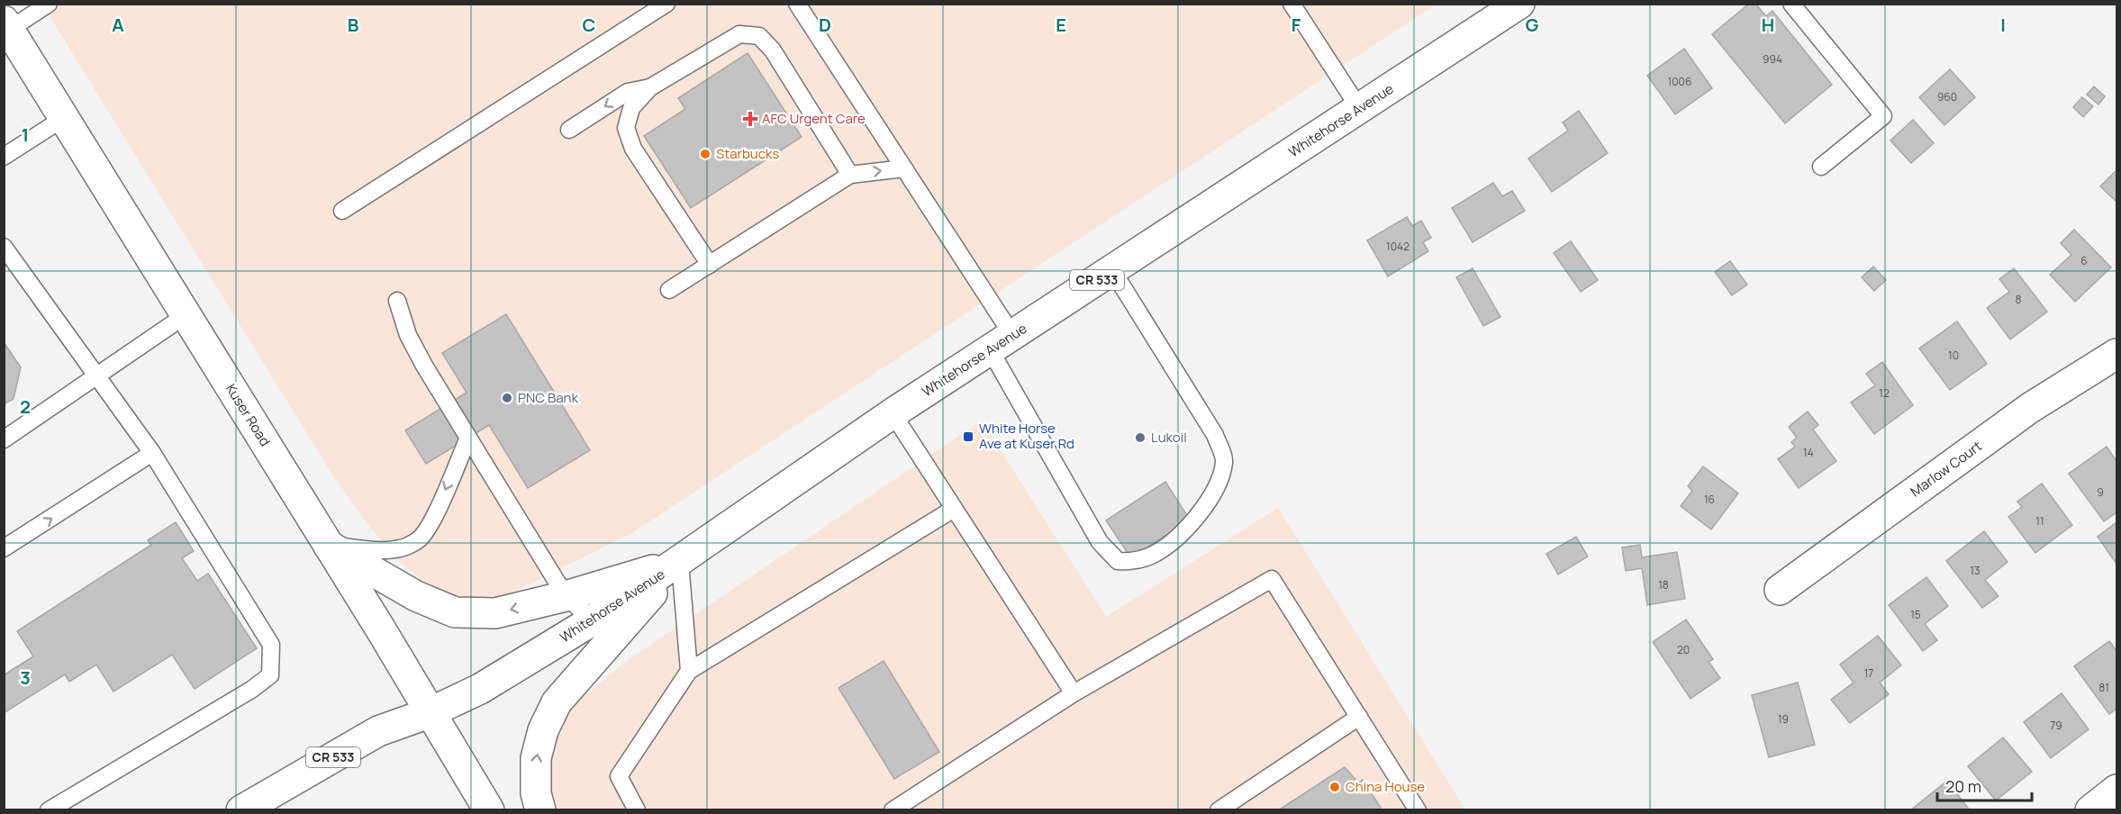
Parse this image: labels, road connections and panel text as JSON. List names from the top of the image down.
{
  "streets": {
    "main road": [
      "Whitehorse Avenue",
      "CR 533",
      "Kuser Road",
      "Marlow Court"
    ]
  },
  "crossings": [
    ["Whitehorse Avenue", "CR 533"],
    ["Whitehorse Avenue", "Kuser Road"],
    ["CR 533", "Kuser Road"]
  ],
  "places": {
    "health": ["AFC Urgent Care"],
    "other": [
      "Starbucks",
      "PNC Bank",
      "Lukoil",
      "China House"
    ],
    "transit": ["White Horse Ave at Kuser Rd"]
  },
  "house_numbers": [
    "994",
    "1006",
    "960",
    "1042",
    "6",
    "8",
    "10",
    "12",
    "14",
    "9",
    "16",
    "11",
    "13",
    "18",
    "15",
    "20",
    "17",
    "81",
    "19",
    "79"
  ],
  "scale_bar": "20 m",
  "grid": {
    "columns": [
      "A",
      "B",
      "C",
      "D",
      "E",
      "F",
      "G",
      "H",
      "I"
    ],
    "rows": ["1", "2", "3"]
  }
}
